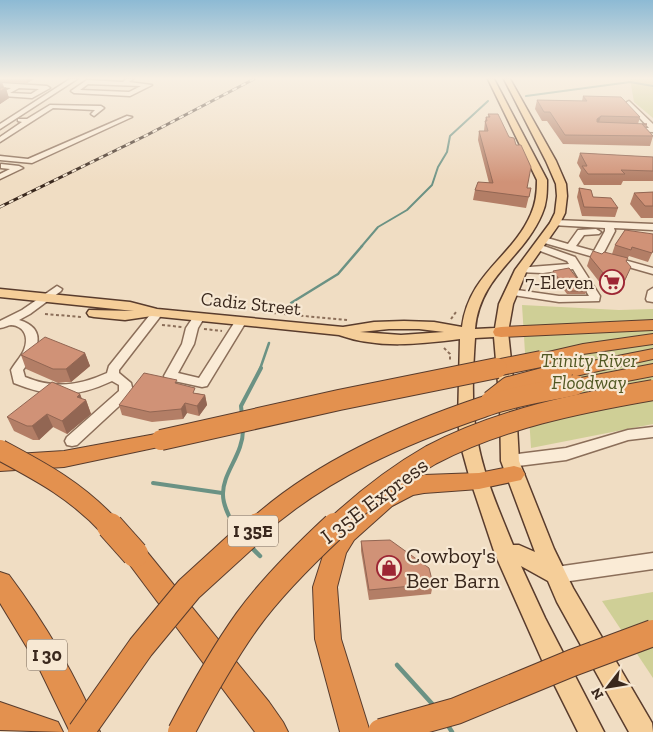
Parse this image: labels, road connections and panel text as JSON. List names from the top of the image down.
{
  "streets": {
    "highway": ["I 35E Express", "I 35E", "I 30"],
    "main road": ["Cadiz Street"]
  },
  "parks": ["Trinity River Floodway"],
  "places": {
    "supermarket": ["7-Eleven"],
    "shop": ["Cowboy's Beer Barn"]
  },
  "north": "bottom left"
}
